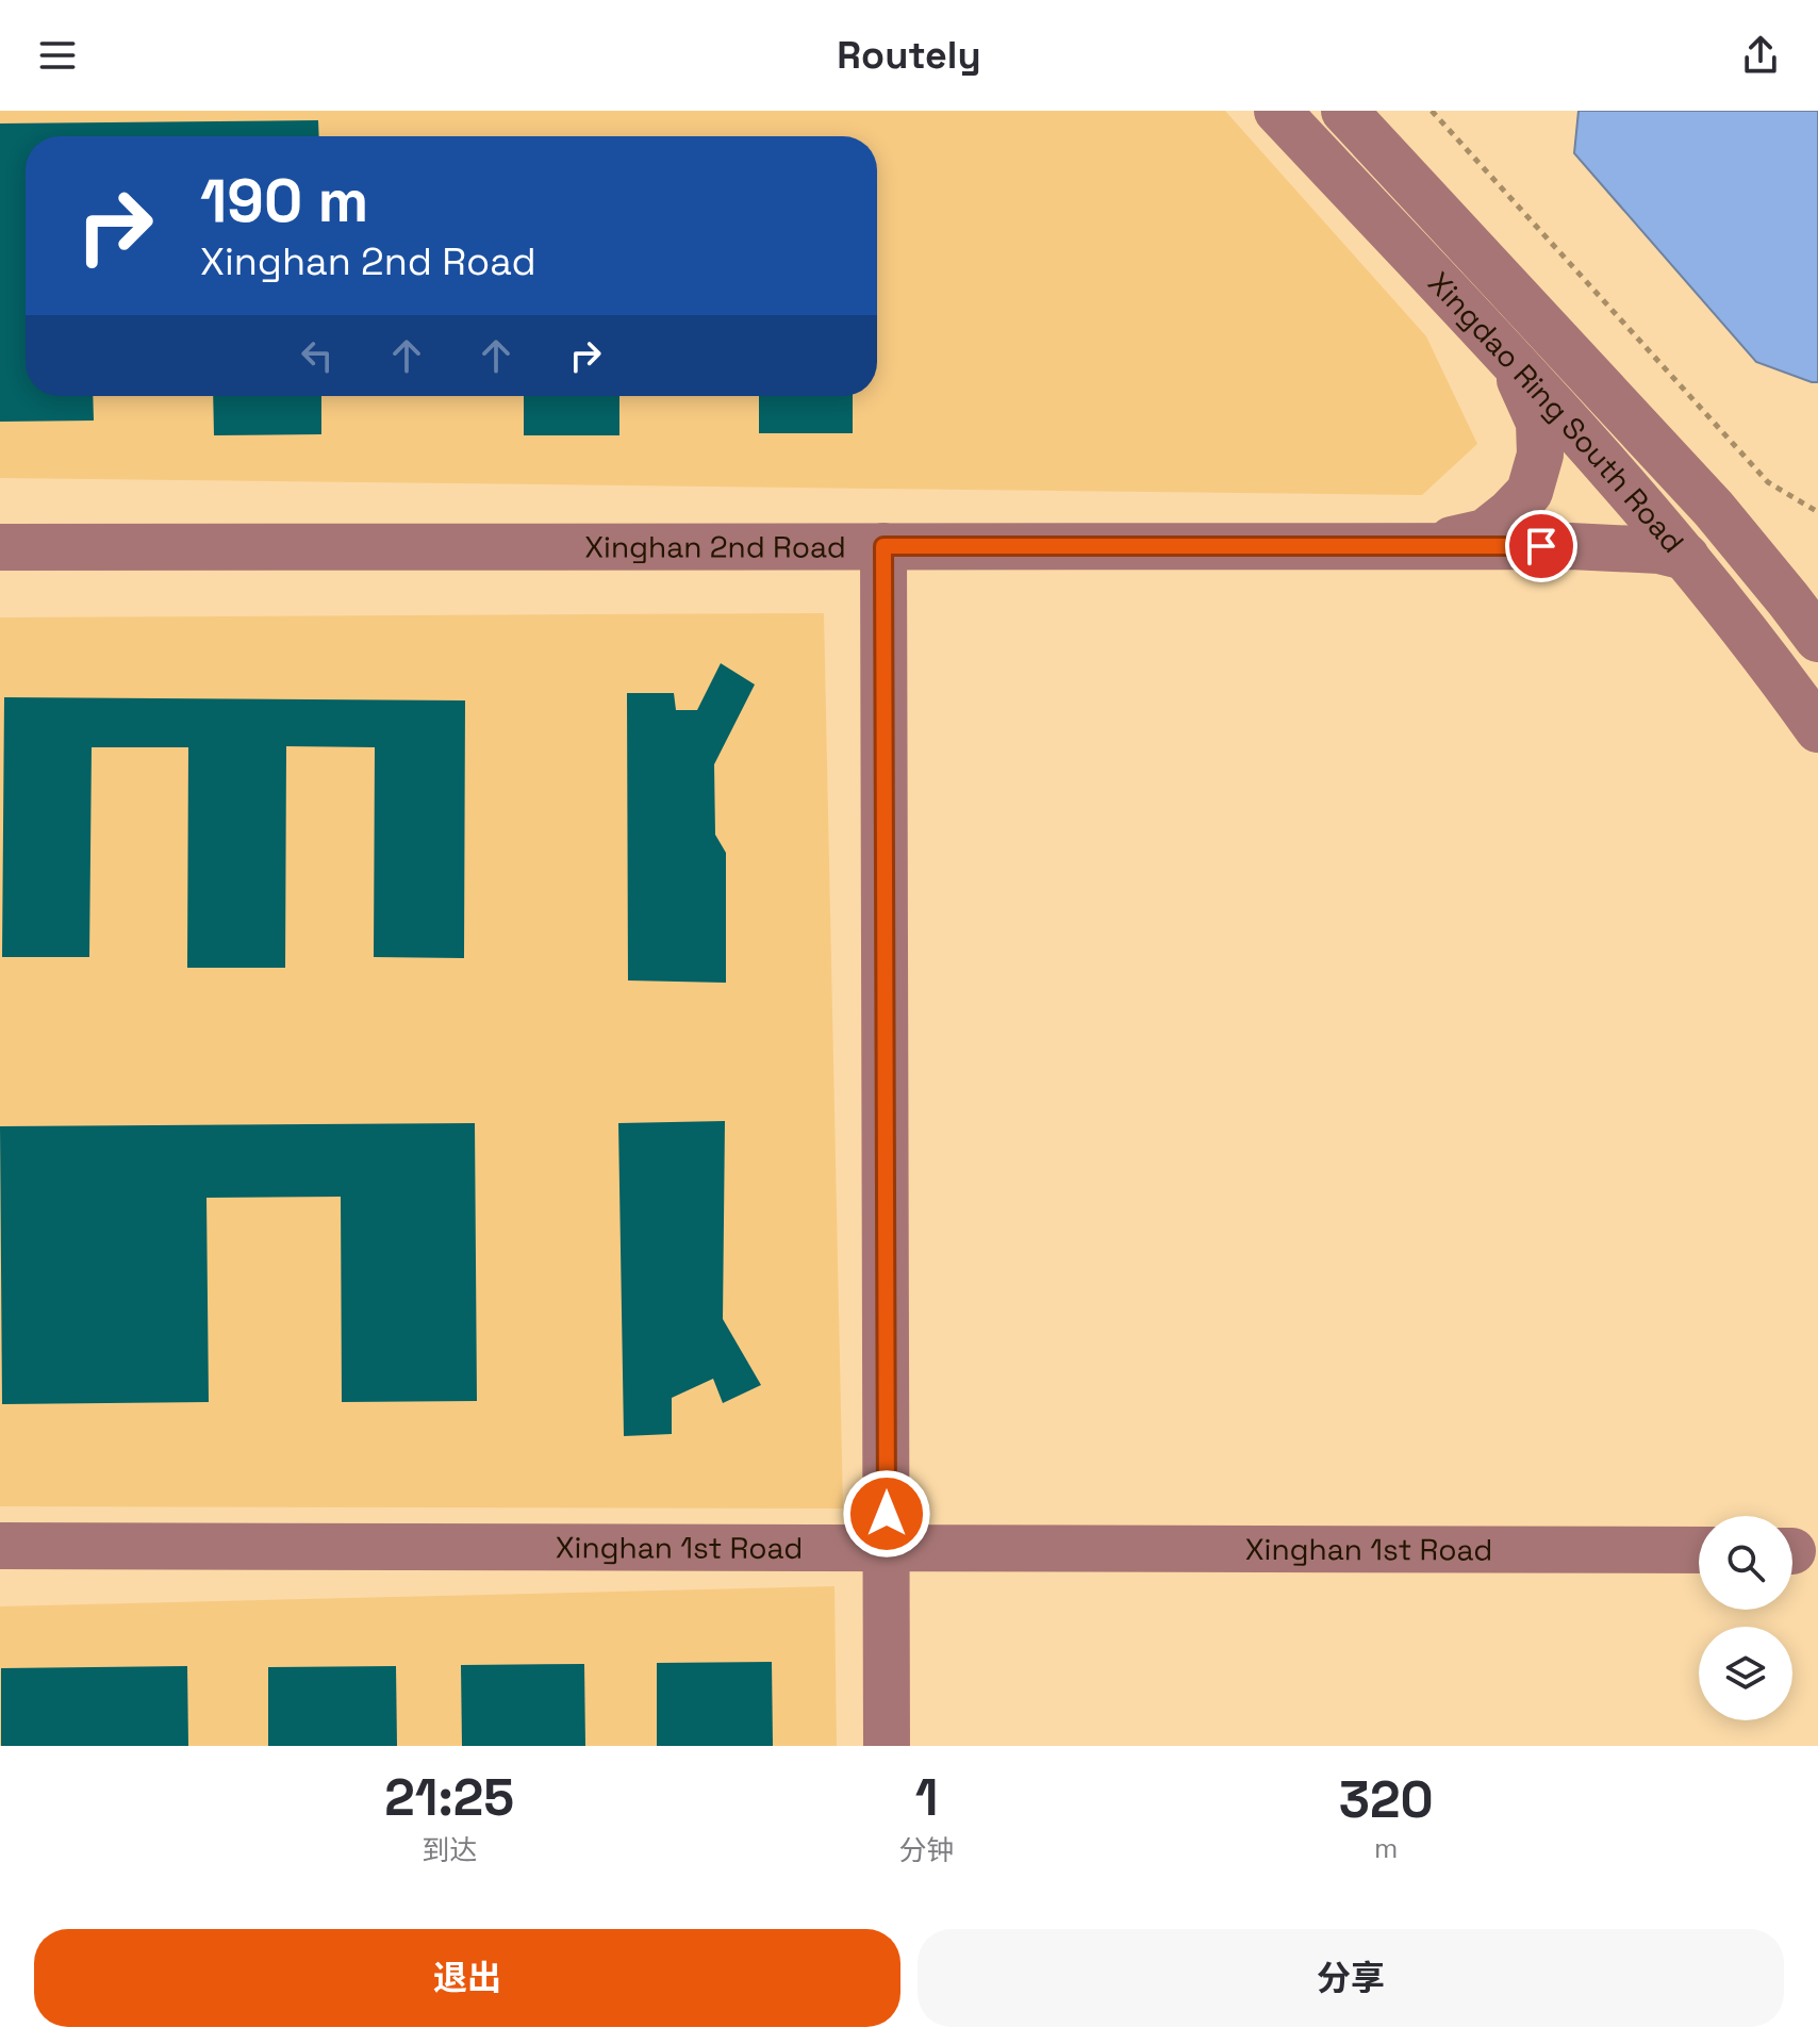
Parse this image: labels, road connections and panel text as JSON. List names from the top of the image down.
{
  "streets": {
    "street": ["Xingdao Ring South Road", "Xinghan 2nd Road", "Xinghan 1st Road"]
  },
  "crossings": [
    ["Xingdao Ring South Road", "Xinghan 2nd Road"]
  ],
  "page": {
    "header": "Routely",
    "turn": ["190 m", "Xinghan 2nd Road"],
    "eta": [
      "21:25",
      "到达",
      "1",
      "分钟",
      "320",
      "m"
    ],
    "buttons": ["退出", "分享"]
  }
}
